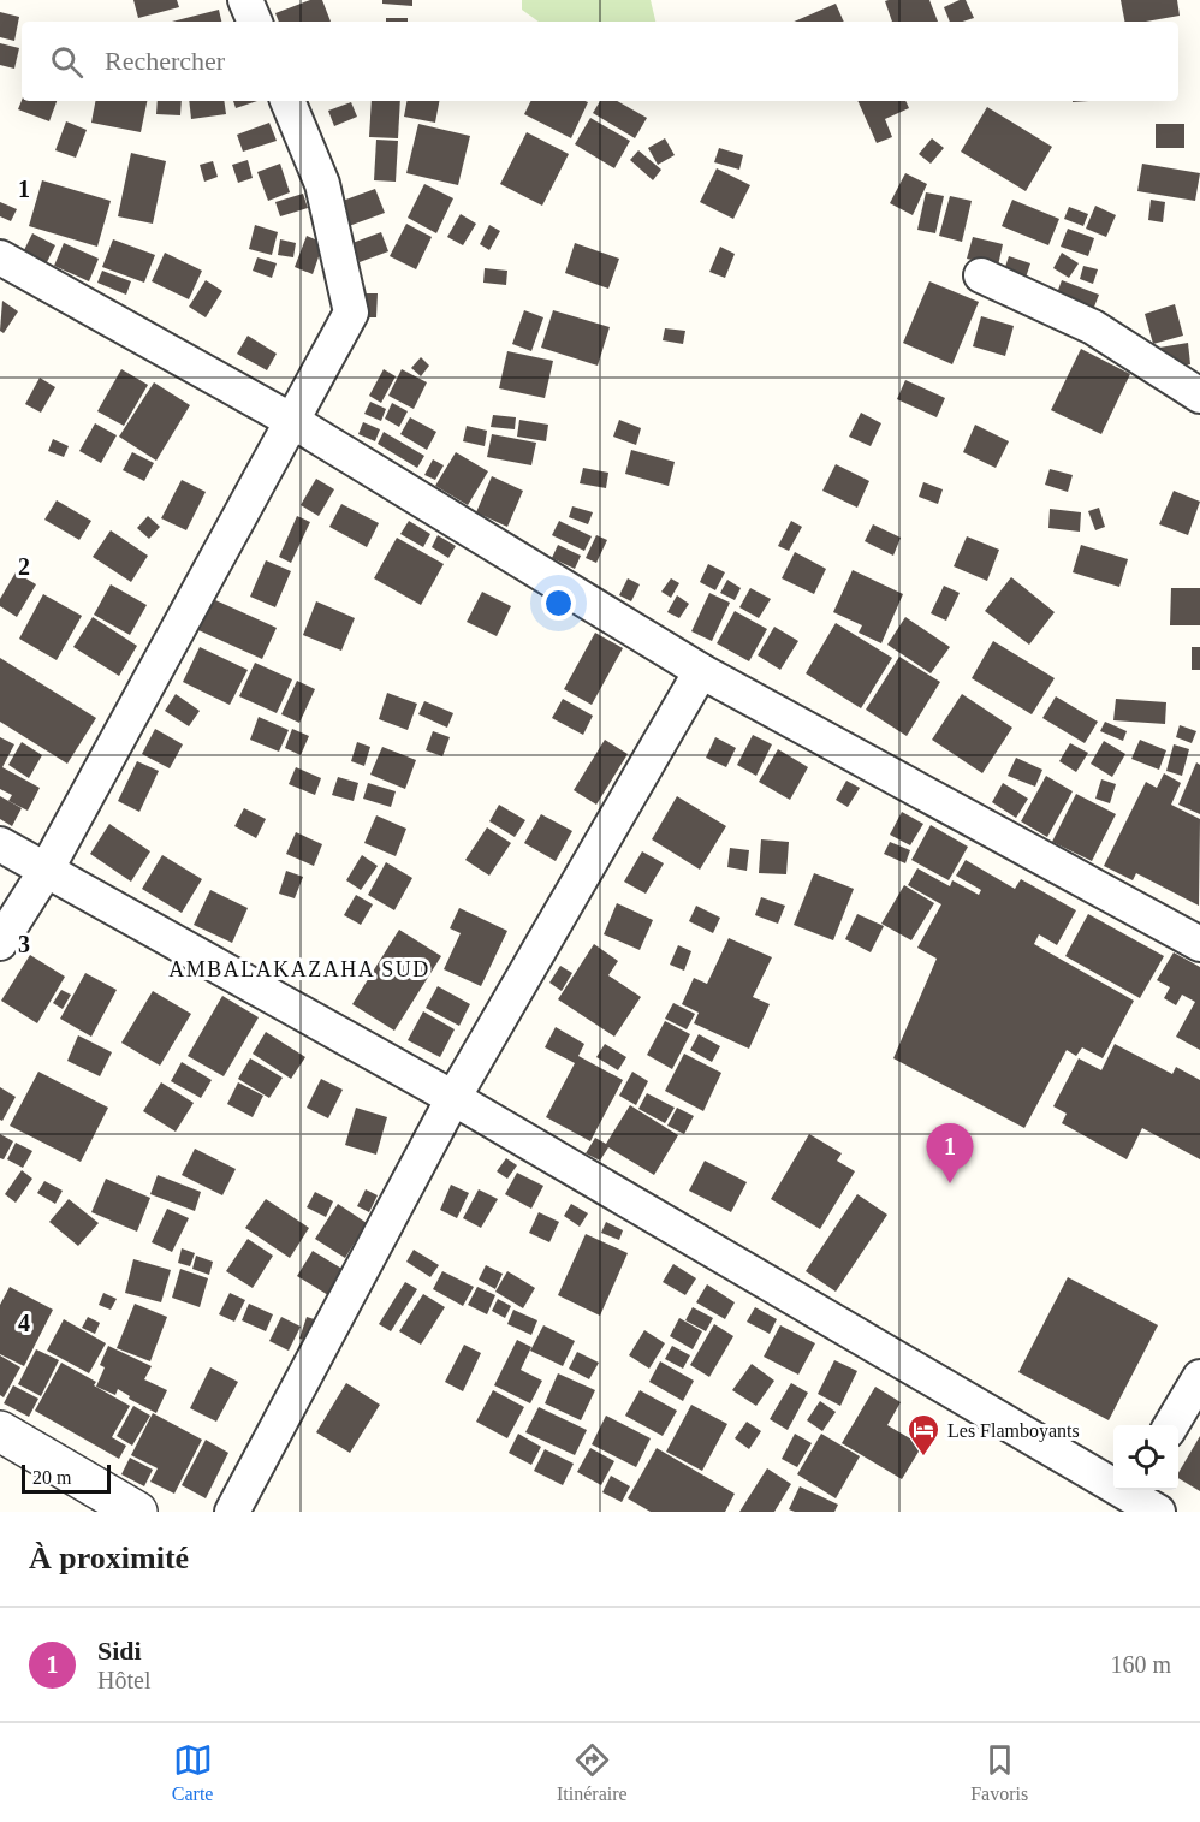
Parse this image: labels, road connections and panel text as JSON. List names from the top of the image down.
{
  "districts": ["AMBALAKAZAHA SUD"],
  "places": {
    "hotel": ["Les Flamboyants"]
  },
  "scale_bar": "20 m",
  "page": {
    "search": "Rechercher",
    "pins": "1",
    "scale": "20 m",
    "heading": "À proximité",
    "list": [
      {
        "mark": "1",
        "name": "Sidi",
        "note": "Hôtel",
        "value": "160 m"
      }
    ],
    "nav": ["Carte", "Itinéraire", "Favoris"]
  },
  "grid": {
    "rows": [
      "1",
      "2",
      "3",
      "4"
    ]
  }
}
